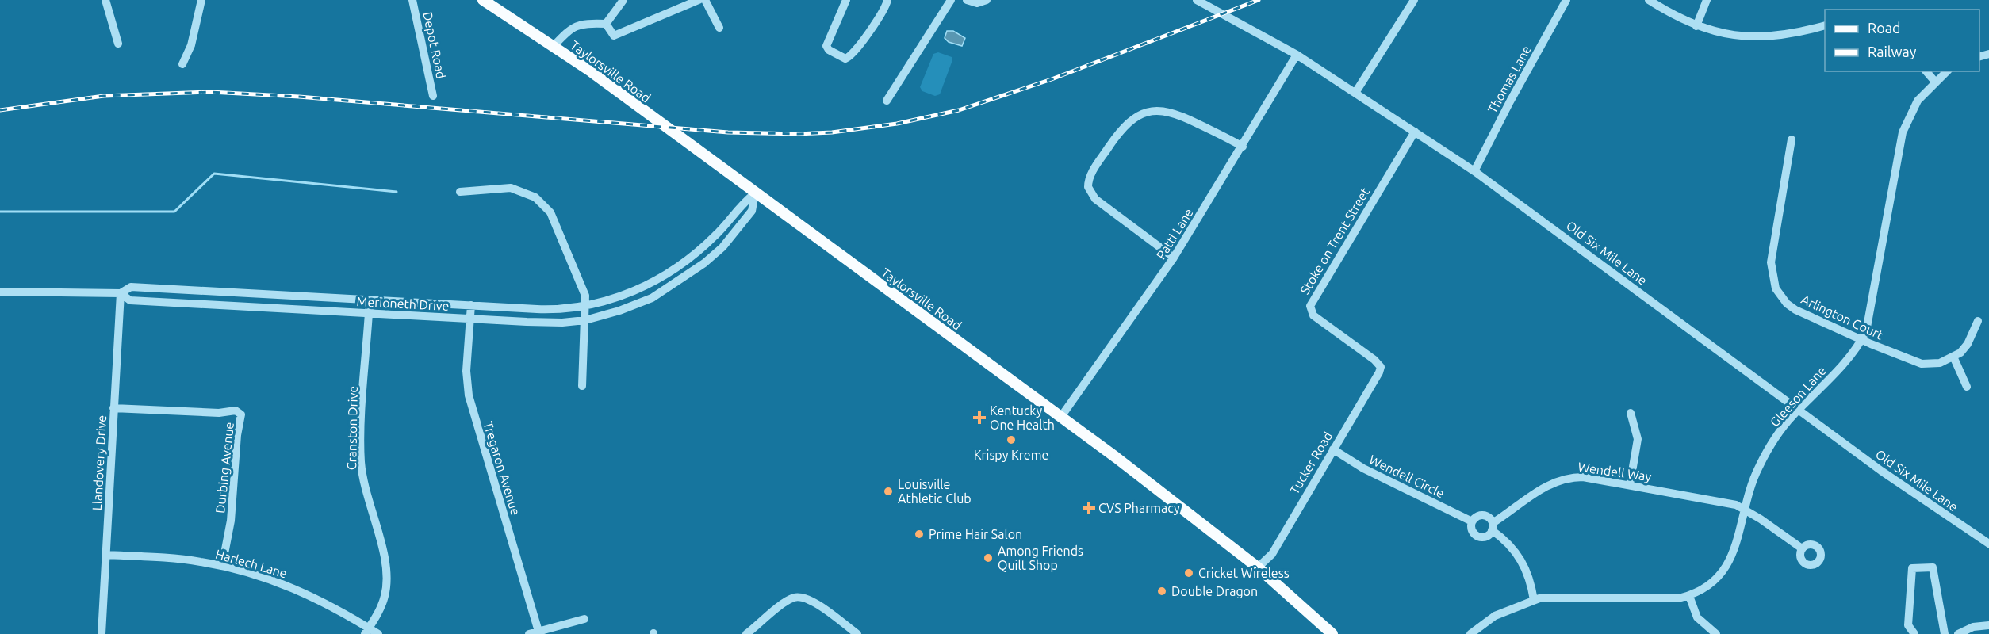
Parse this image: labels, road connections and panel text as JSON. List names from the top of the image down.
{
  "streets": {
    "main road": ["Taylorsville Road"],
    "street": [
      "Depot Road",
      "Thomas Lane",
      "Patti Lane",
      "Stoke on Trent Street",
      "Old Six Mile Lane",
      "Merioneth Drive",
      "Arlington Court",
      "Gleeson Lane",
      "Cranston Drive",
      "Llandovery Drive",
      "Tucker Road",
      "Durbing Avenue",
      "Tregaron Avenue",
      "Wendell Way",
      "Wendell Circle",
      "Harlech Lane"
    ]
  },
  "crossings": [
    ["Taylorsville Road", "Patti Lane"],
    ["Taylorsville Road", "Merioneth Drive"],
    ["Taylorsville Road", "Tucker Road"],
    ["Thomas Lane", "Old Six Mile Lane"],
    ["Patti Lane", "Old Six Mile Lane"],
    ["Stoke on Trent Street", "Old Six Mile Lane"],
    ["Stoke on Trent Street", "Tucker Road"],
    ["Old Six Mile Lane", "Gleeson Lane"],
    ["Merioneth Drive", "Cranston Drive"],
    ["Merioneth Drive", "Llandovery Drive"],
    ["Merioneth Drive", "Tregaron Avenue"],
    ["Arlington Court", "Gleeson Lane"],
    ["Gleeson Lane", "Wendell Way"],
    ["Cranston Drive", "Harlech Lane"],
    ["Llandovery Drive", "Durbing Avenue"],
    ["Llandovery Drive", "Harlech Lane"],
    ["Tucker Road", "Wendell Circle"],
    ["Durbing Avenue", "Harlech Lane"],
    ["Wendell Way", "Wendell Circle"]
  ],
  "places": {
    "health": ["Kentucky One Health", "CVS Pharmacy"],
    "other": [
      "Krispy Kreme",
      "Louisville Athletic Club",
      "Prime Hair Salon",
      "Among Friends Quilt Shop",
      "Cricket Wireless",
      "Double Dragon"
    ]
  },
  "legend": ["Road", "Railway"]
}
